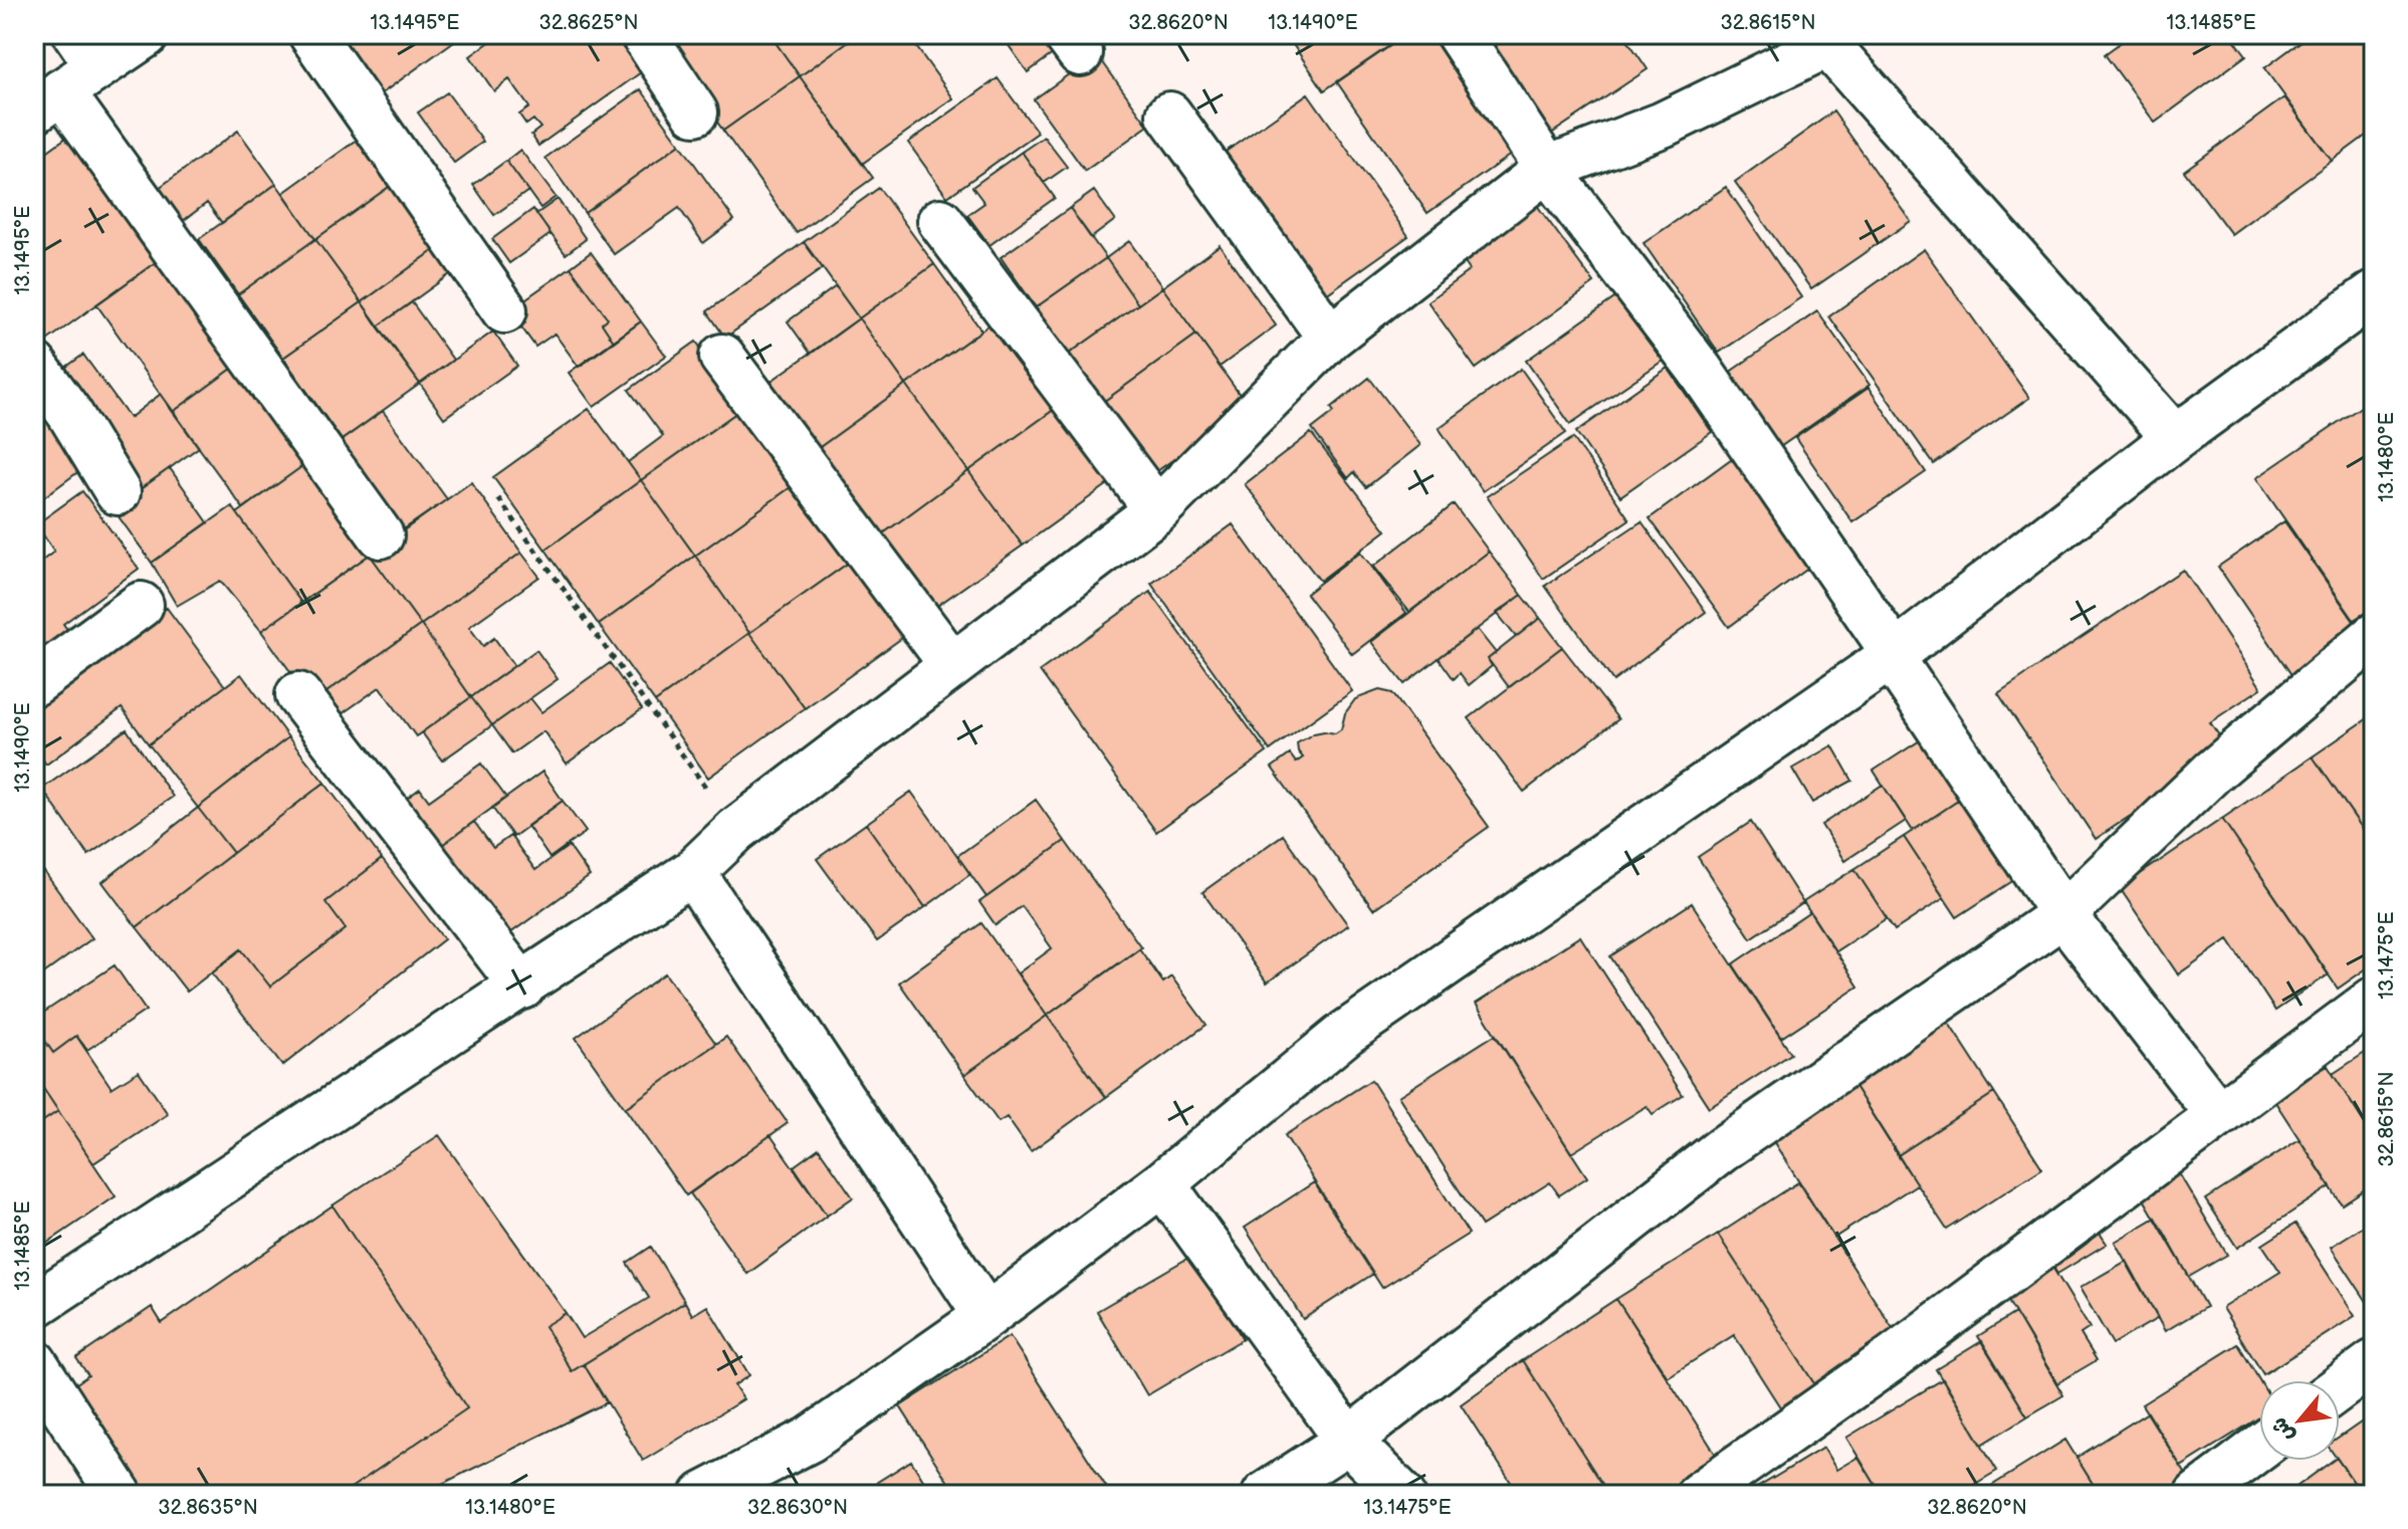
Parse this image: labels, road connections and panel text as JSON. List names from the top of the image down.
{
  "north": "bottom left",
  "coordinates": [
    "13.1495°E",
    "32.8625°N",
    "32.8620°N",
    "13.1490°E",
    "32.8615°N",
    "13.1485°E",
    "13.1480°E",
    "13.1475°E",
    "32.8635°N",
    "32.8630°N"
  ]
}
